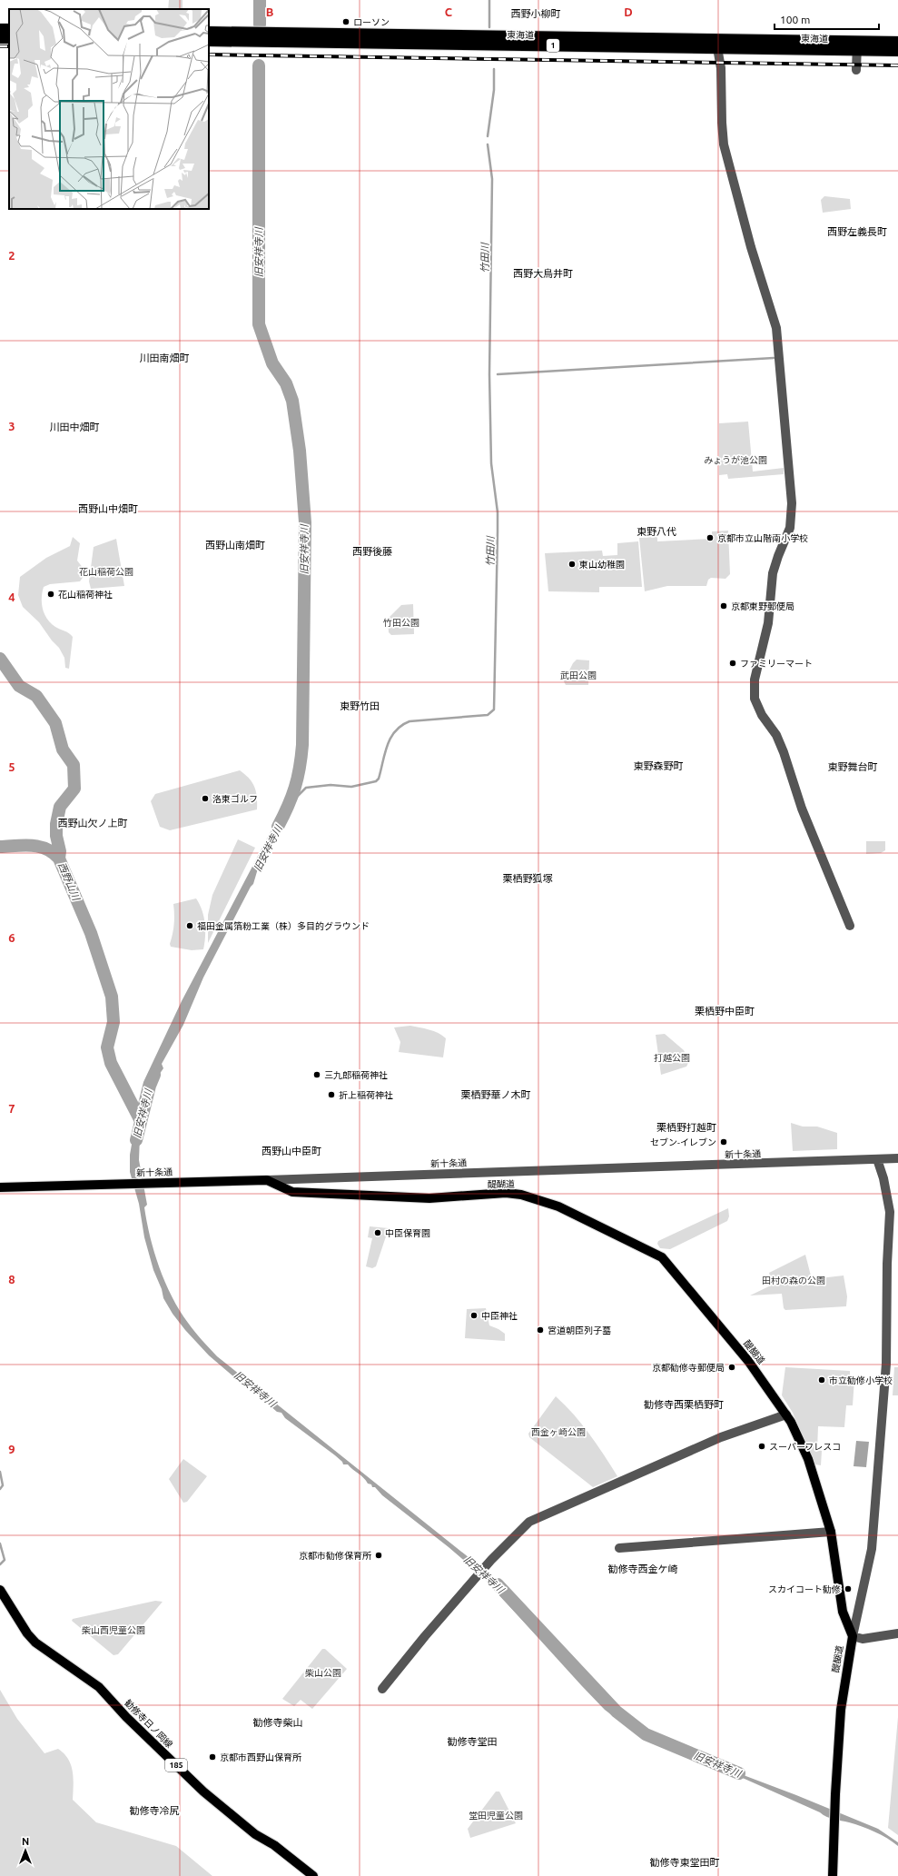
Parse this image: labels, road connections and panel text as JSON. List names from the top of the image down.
{
  "streets": {
    "highway": ["東海道", "1"],
    "main road": [
      "新十条通",
      "醍醐道",
      "勧修寺日ノ岡線",
      "185"
    ]
  },
  "crossings": [
    ["新十条通", "醍醐道"]
  ],
  "districts": [
    "西野小柳町",
    "西野左義長町",
    "西野大鳥井町",
    "川田南畑町",
    "川田中畑町",
    "西野山中畑町",
    "東野八代",
    "西野山南畑町",
    "西野後藤",
    "東野竹田",
    "東野森野町",
    "東野舞台町",
    "西野山欠ノ上町",
    "栗栖野狐塚",
    "栗栖野中臣町",
    "栗栖野華ノ木町",
    "栗栖野打越町",
    "西野山中臣町",
    "勧修寺西栗栖野町",
    "勧修寺西金ケ崎",
    "勧修寺柴山",
    "勧修寺堂田",
    "勧修寺冷尻",
    "勧修寺東堂田町"
  ],
  "water": ["旧安祥寺川", "竹田川", "西野山川"],
  "parks": [
    "みょうが池公園",
    "花山稲荷公園",
    "竹田公園",
    "武田公園",
    "打越公園",
    "田村の森の公園",
    "西金ヶ崎公園",
    "柴山西児童公園",
    "柴山公園",
    "堂田児童公園"
  ],
  "places": [
    "ローソン",
    "京都市立山階南小学校",
    "東山幼稚園",
    "花山稲荷神社",
    "京都東野郵便局",
    "ファミリーマート",
    "洛東ゴルフ",
    "福田金属箔粉工業（株）多目的グラウンド",
    "三九郎稲荷神社",
    "折上稲荷神社",
    "セブン-イレブン",
    "中臣保育園",
    "中臣神社",
    "宮道朝臣列子墓",
    "京都勧修寺郵便局",
    "市立勧修小学校",
    "スーパーフレスコ",
    "京都市勧修保育所",
    "スカイコート勧修",
    "京都市西野山保育所"
  ],
  "scale_bar": "100 m",
  "north": "top",
  "grid": {
    "columns": ["B", "C", "D"],
    "rows": [
      "2",
      "3",
      "4",
      "5",
      "6",
      "7",
      "8",
      "9"
    ]
  }
}
